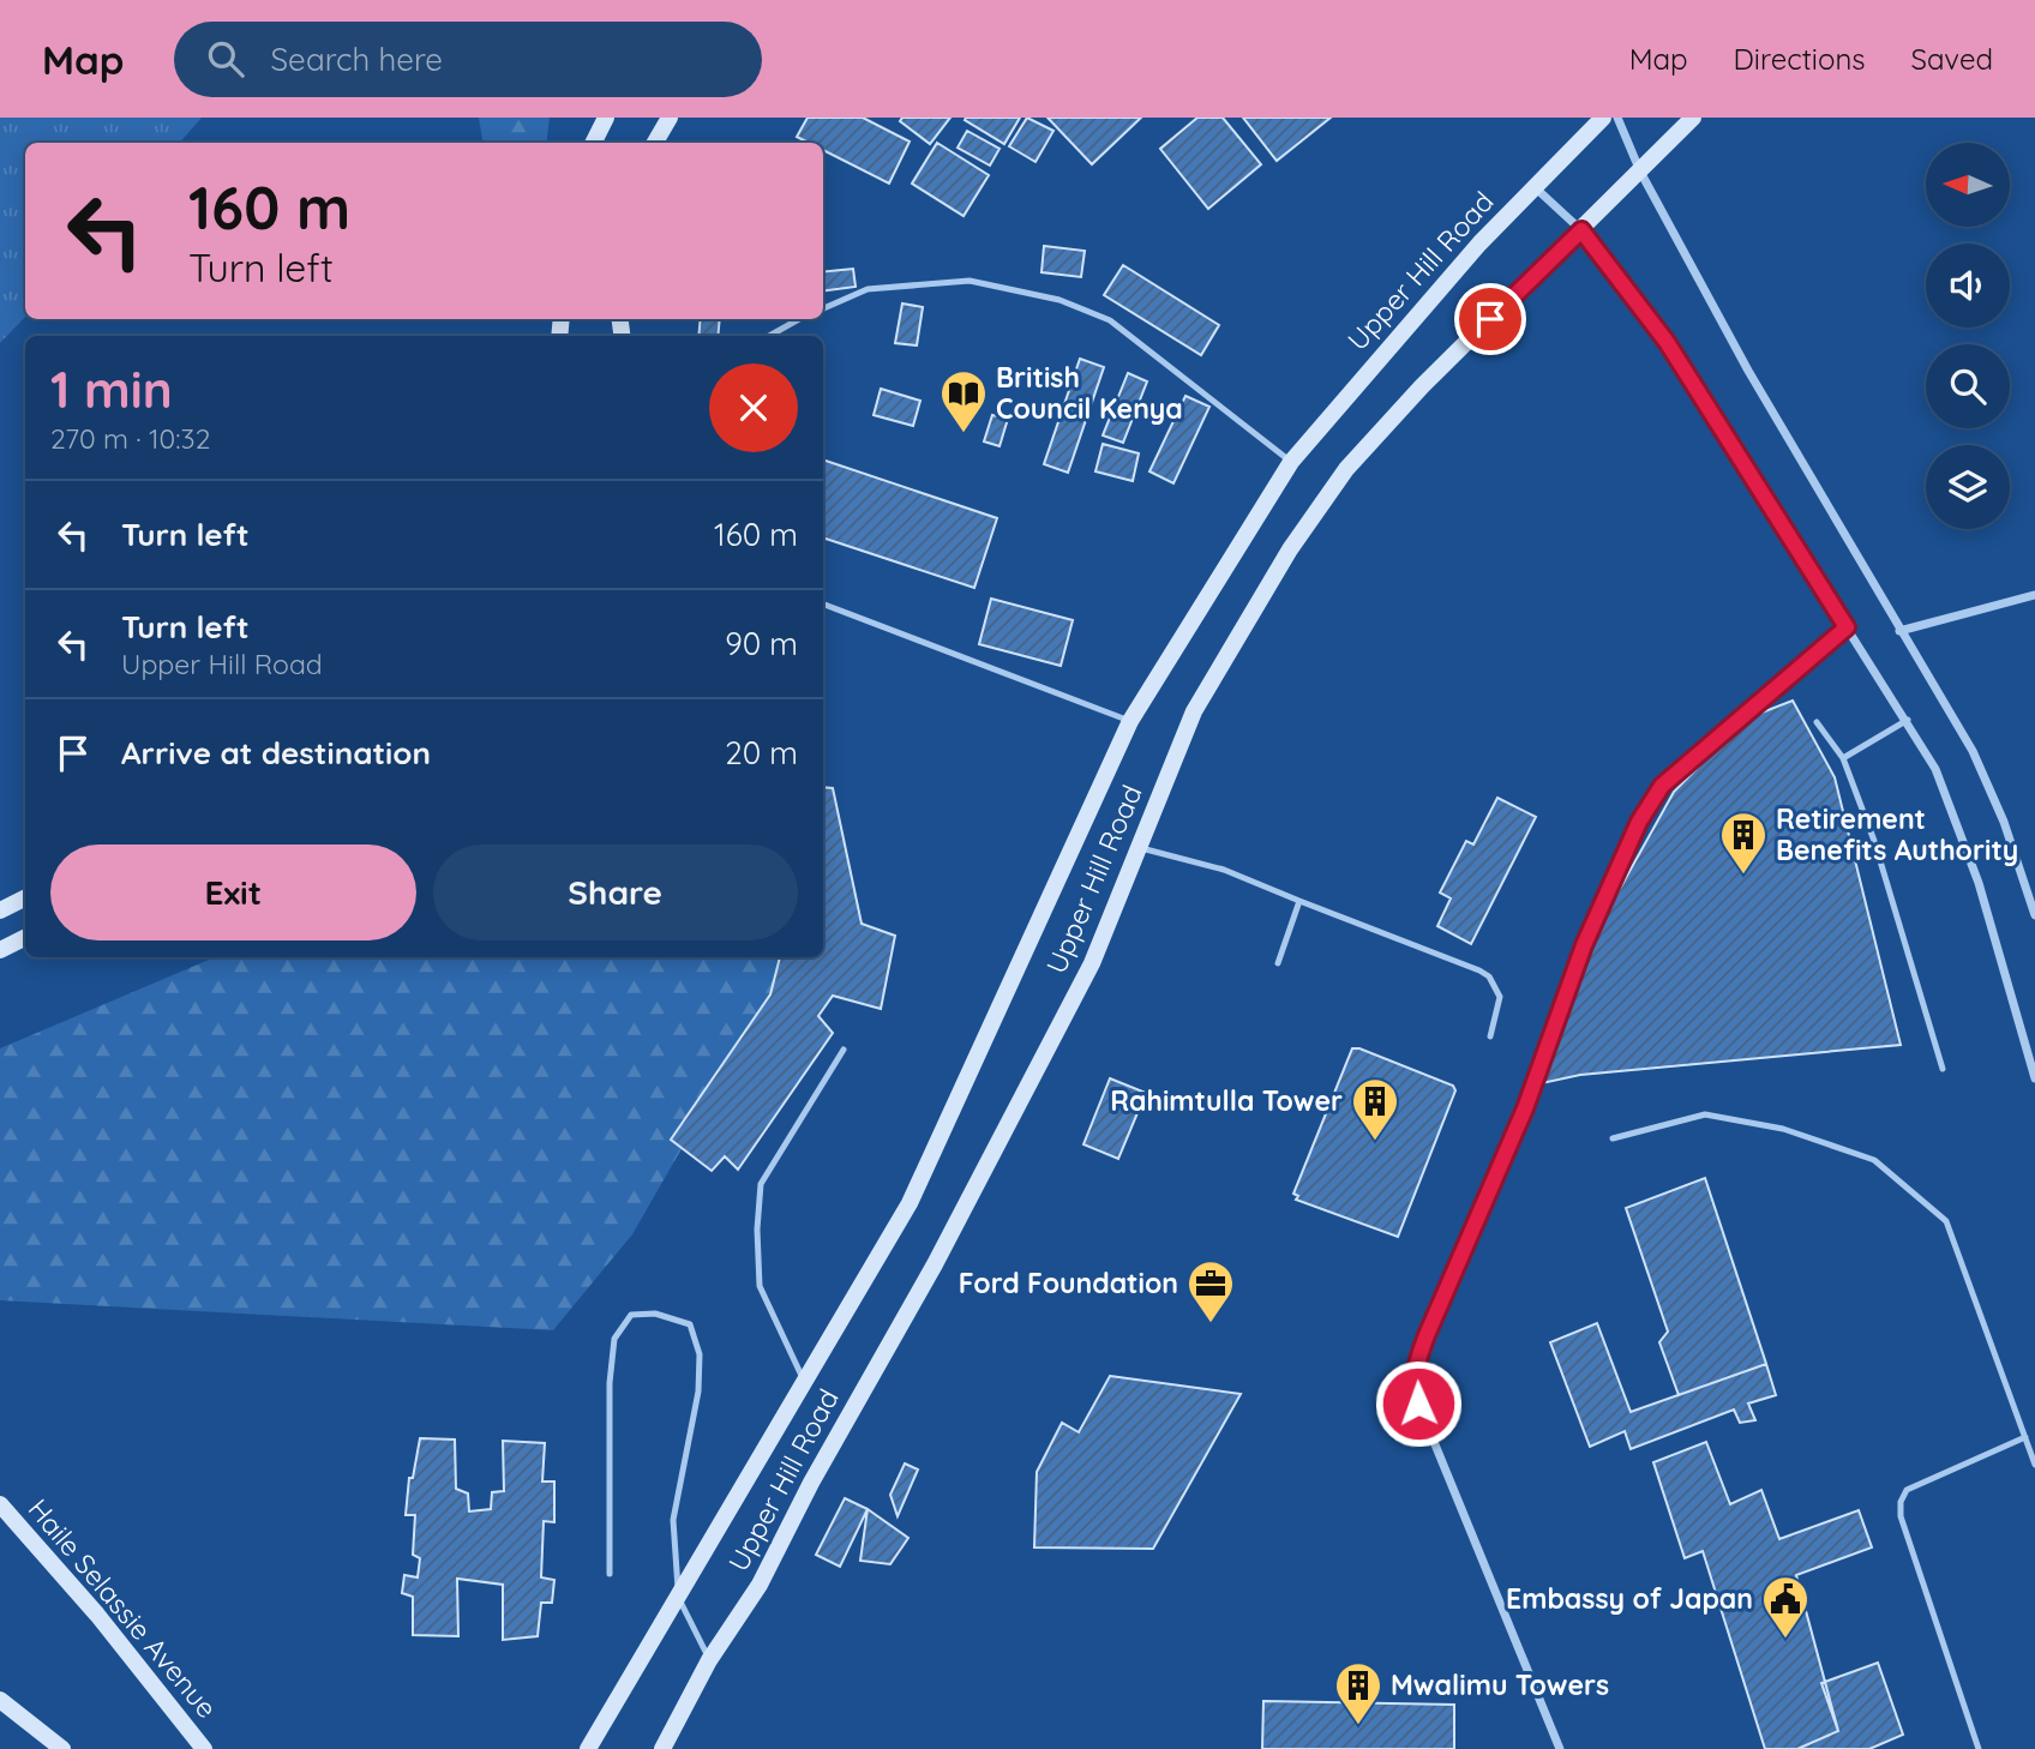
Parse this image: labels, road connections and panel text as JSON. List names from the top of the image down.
{
  "streets": {
    "street": ["Upper Hill Road", "Haile Selassie Avenue"]
  },
  "places": {
    "library": ["British Council Kenya"],
    "building": ["Retirement Benefits Authority", "Rahimtulla Tower", "Mwalimu Towers"],
    "office": ["Ford Foundation"],
    "public building": ["Embassy of Japan"]
  },
  "north": "left",
  "page": {
    "header": "Map",
    "search": "Search here",
    "nav": ["Map", "Directions", "Saved"],
    "turn": ["160 m", "Turn left"],
    "heading": ["1 min", "270 m · 10:32"],
    "list": [
      {
        "name": "Turn left",
        "value": "160 m"
      },
      {
        "name": "Turn left",
        "note": "Upper Hill Road",
        "value": "90 m"
      },
      {
        "name": "Arrive at destination",
        "value": "20 m"
      }
    ],
    "buttons": ["Exit", "Share"]
  }
}
